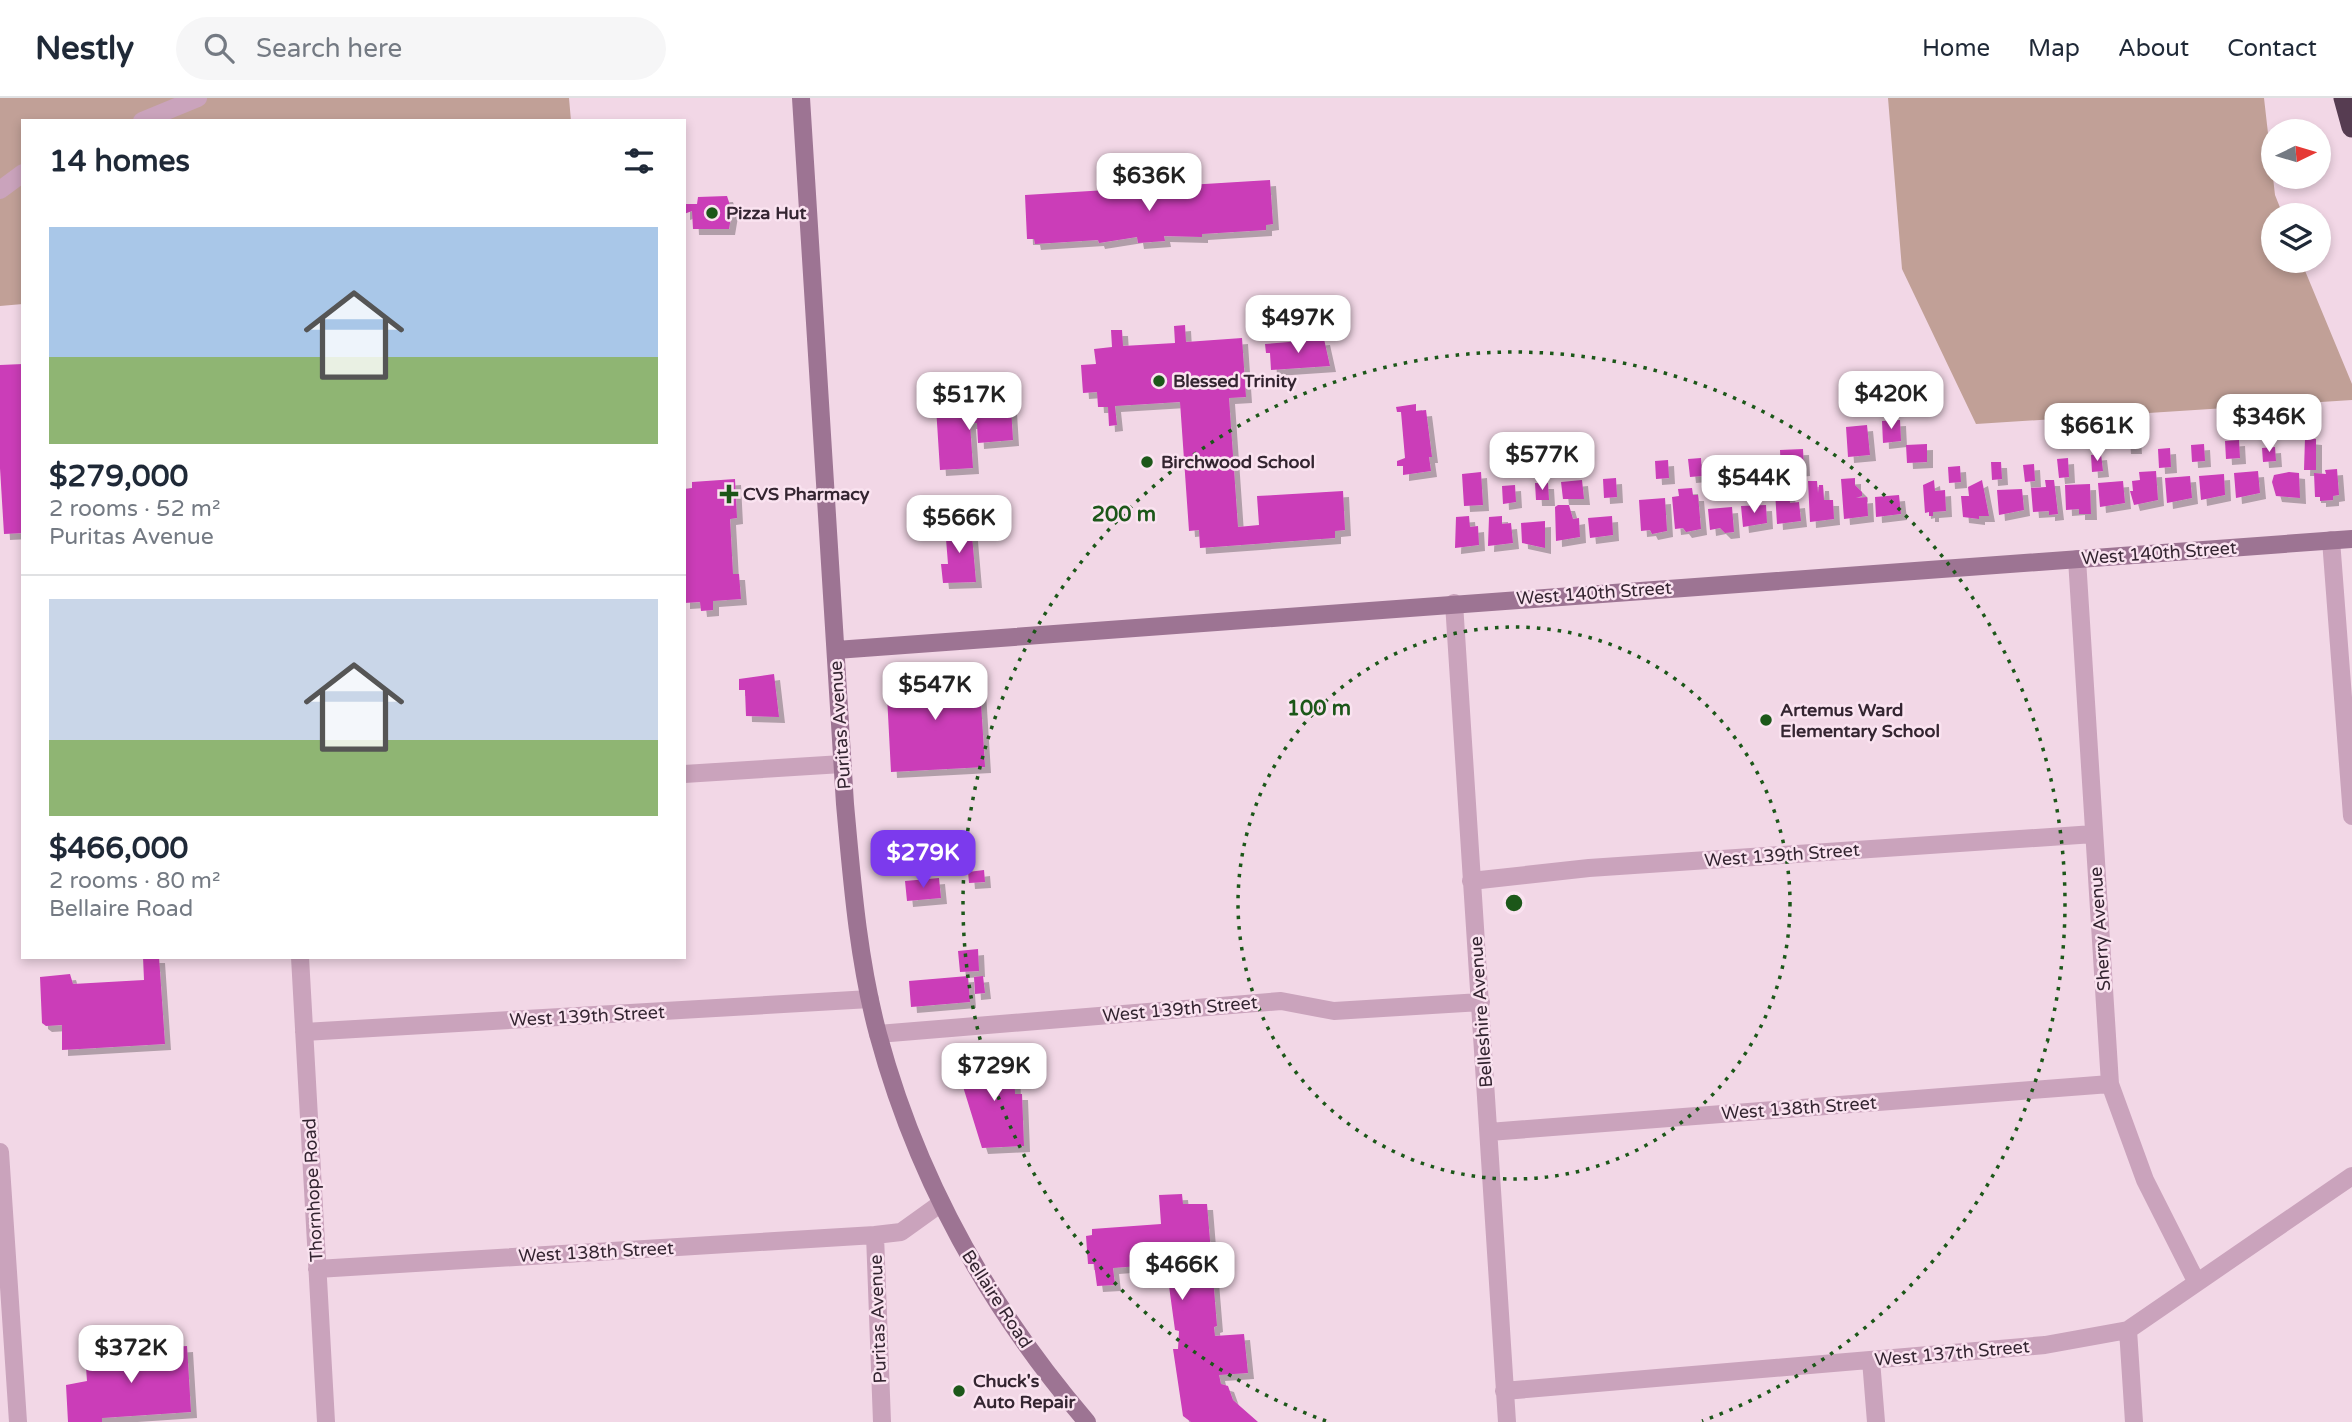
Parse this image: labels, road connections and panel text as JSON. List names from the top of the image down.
{
  "streets": {
    "street": [
      "West 140th Street",
      "Puritas Avenue",
      "West 139th Street",
      "Sherry Avenue",
      "Belleshire Avenue",
      "West 138th Street",
      "Thornhope Road",
      "Bellaire Road",
      "West 137th Street"
    ]
  },
  "crossings": [
    ["West 140th Street", "Puritas Avenue"],
    ["West 140th Street", "Sherry Avenue"],
    ["West 140th Street", "Belleshire Avenue"],
    ["Puritas Avenue", "West 139th Street"],
    ["Puritas Avenue", "West 138th Street"],
    ["Puritas Avenue", "Bellaire Road"],
    ["West 139th Street", "Sherry Avenue"],
    ["West 139th Street", "Belleshire Avenue"],
    ["West 139th Street", "Thornhope Road"],
    ["Sherry Avenue", "West 138th Street"],
    ["Sherry Avenue", "West 137th Street"],
    ["Belleshire Avenue", "West 138th Street"],
    ["Belleshire Avenue", "West 137th Street"],
    ["West 138th Street", "Thornhope Road"]
  ],
  "places": {
    "other": [
      "Pizza Hut",
      "Blessed Trinity",
      "Birchwood School",
      "Artemus Ward Elementary School",
      "Chuck's Auto Repair"
    ],
    "health": ["CVS Pharmacy"]
  },
  "north": "right",
  "page": {
    "header": "Nestly",
    "search": "Search here",
    "nav": [
      "Home",
      "Map",
      "About",
      "Contact"
    ],
    "heading": "14 homes",
    "price": [
      "$636K",
      "$497K",
      "$420K",
      "$517K",
      "$346K",
      "$661K",
      "$577K",
      "$544K",
      "$566K",
      "$547K",
      "$279K",
      "$729K",
      "$466K",
      "$372K"
    ],
    "list": [
      {
        "name": "$279,000",
        "note": "2 rooms · 52 m² · Puritas Avenue"
      },
      {
        "name": "$466,000",
        "note": "2 rooms · 80 m² · Bellaire Road"
      }
    ]
  },
  "rings": ["200 m", "100 m"]
}
